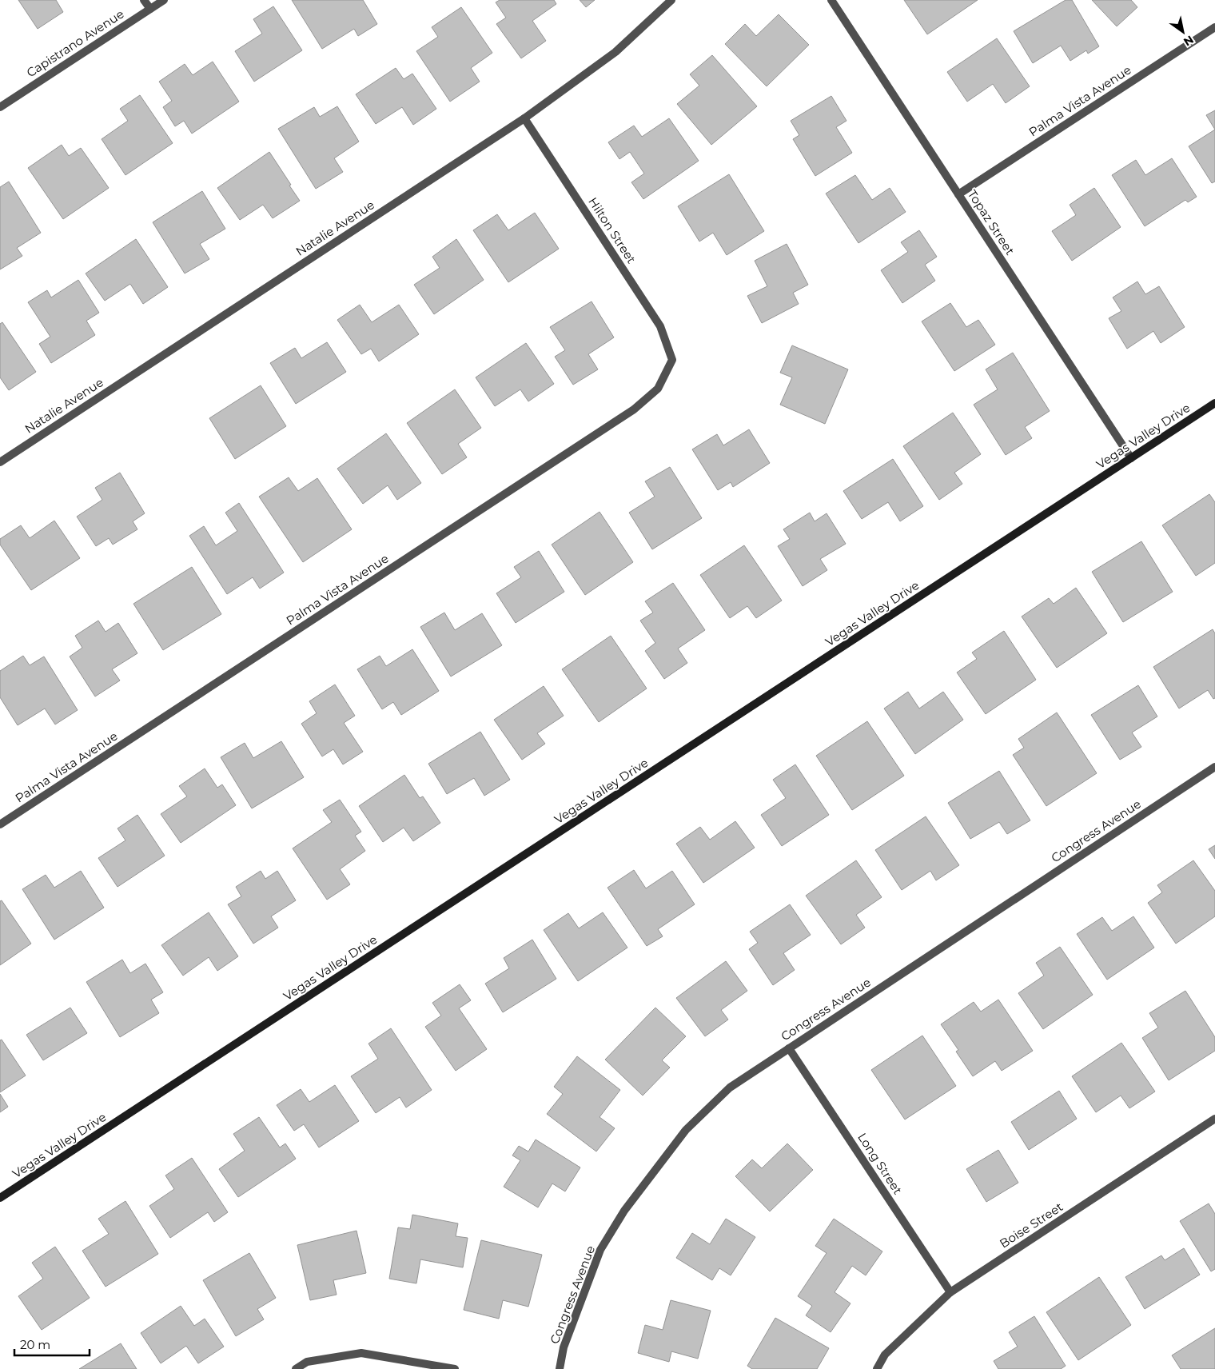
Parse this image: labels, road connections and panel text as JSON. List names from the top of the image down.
{
  "streets": {
    "street": [
      "Capistrano Avenue",
      "Palma Vista Avenue",
      "Topaz Street",
      "Natalie Avenue",
      "Hilton Street",
      "Vegas Valley Drive",
      "Congress Avenue",
      "Long Street",
      "Boise Street"
    ]
  },
  "crossings": [
    ["Palma Vista Avenue", "Topaz Street"],
    ["Palma Vista Avenue", "Hilton Street"],
    ["Topaz Street", "Vegas Valley Drive"],
    ["Natalie Avenue", "Hilton Street"],
    ["Congress Avenue", "Long Street"],
    ["Long Street", "Boise Street"]
  ],
  "scale_bar": "20 m",
  "north": "bottom right"
}
